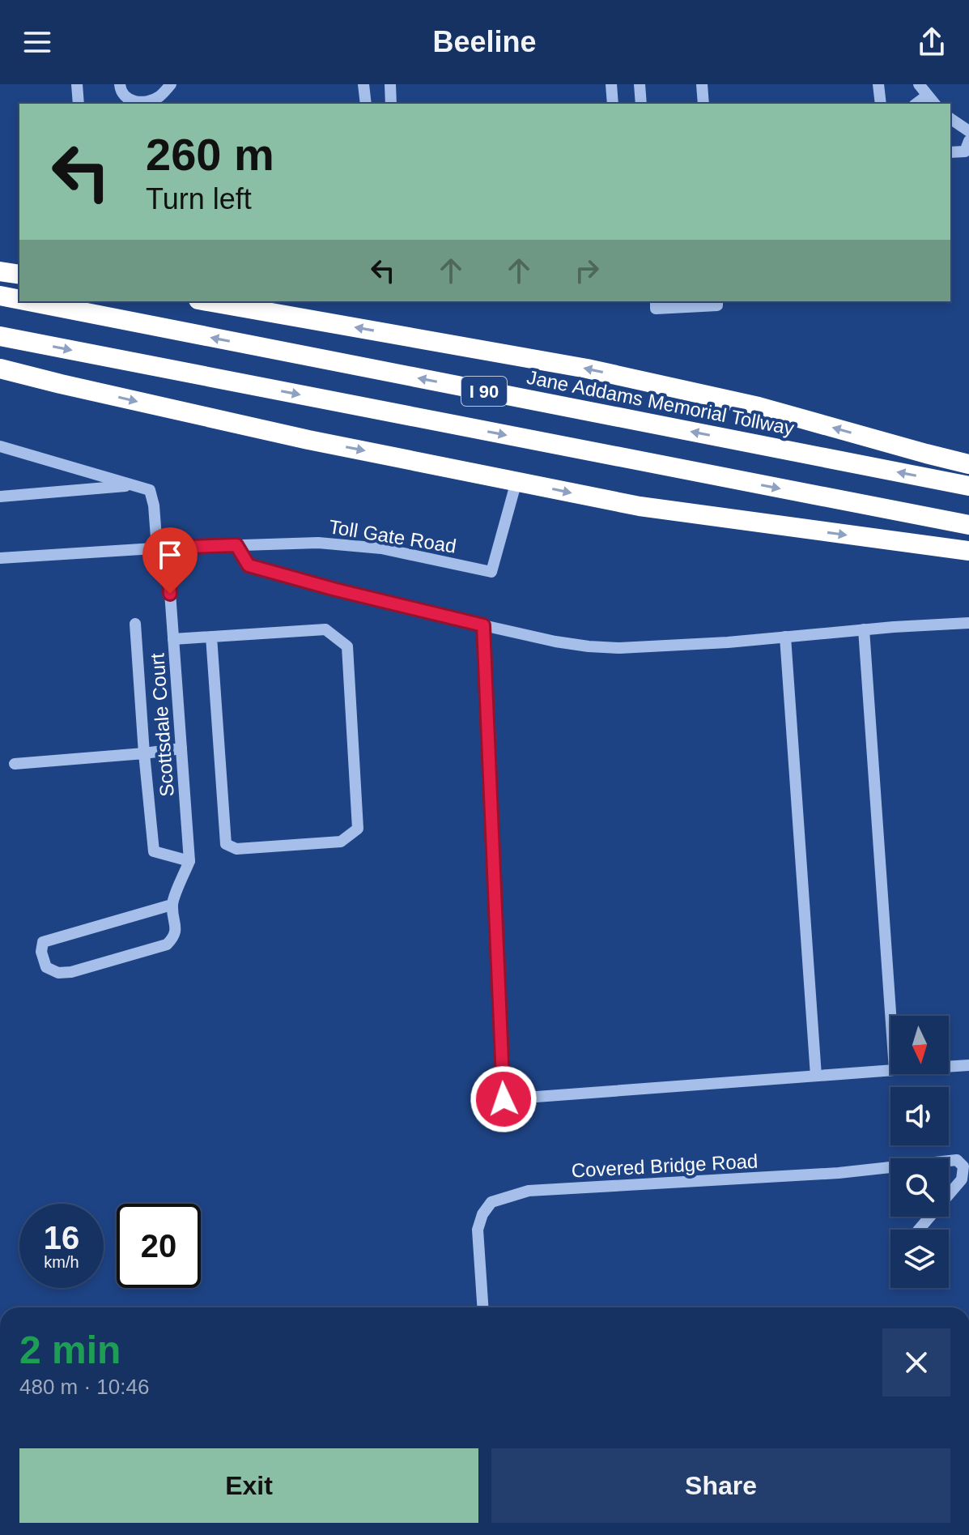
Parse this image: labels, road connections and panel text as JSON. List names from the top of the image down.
{
  "streets": {
    "highway": ["I 90", "Jane Addams Memorial Tollway"],
    "street": ["Toll Gate Road", "Scottsdale Court", "Covered Bridge Road"]
  },
  "crossings": [
    ["Toll Gate Road", "Scottsdale Court"]
  ],
  "north": "bottom",
  "page": {
    "header": "Beeline",
    "turn": ["260 m", "Turn left"],
    "speed": "16 km/h",
    "limit": "20",
    "heading": ["2 min", "480 m · 10:46"],
    "buttons": ["Exit", "Share"]
  }
}
